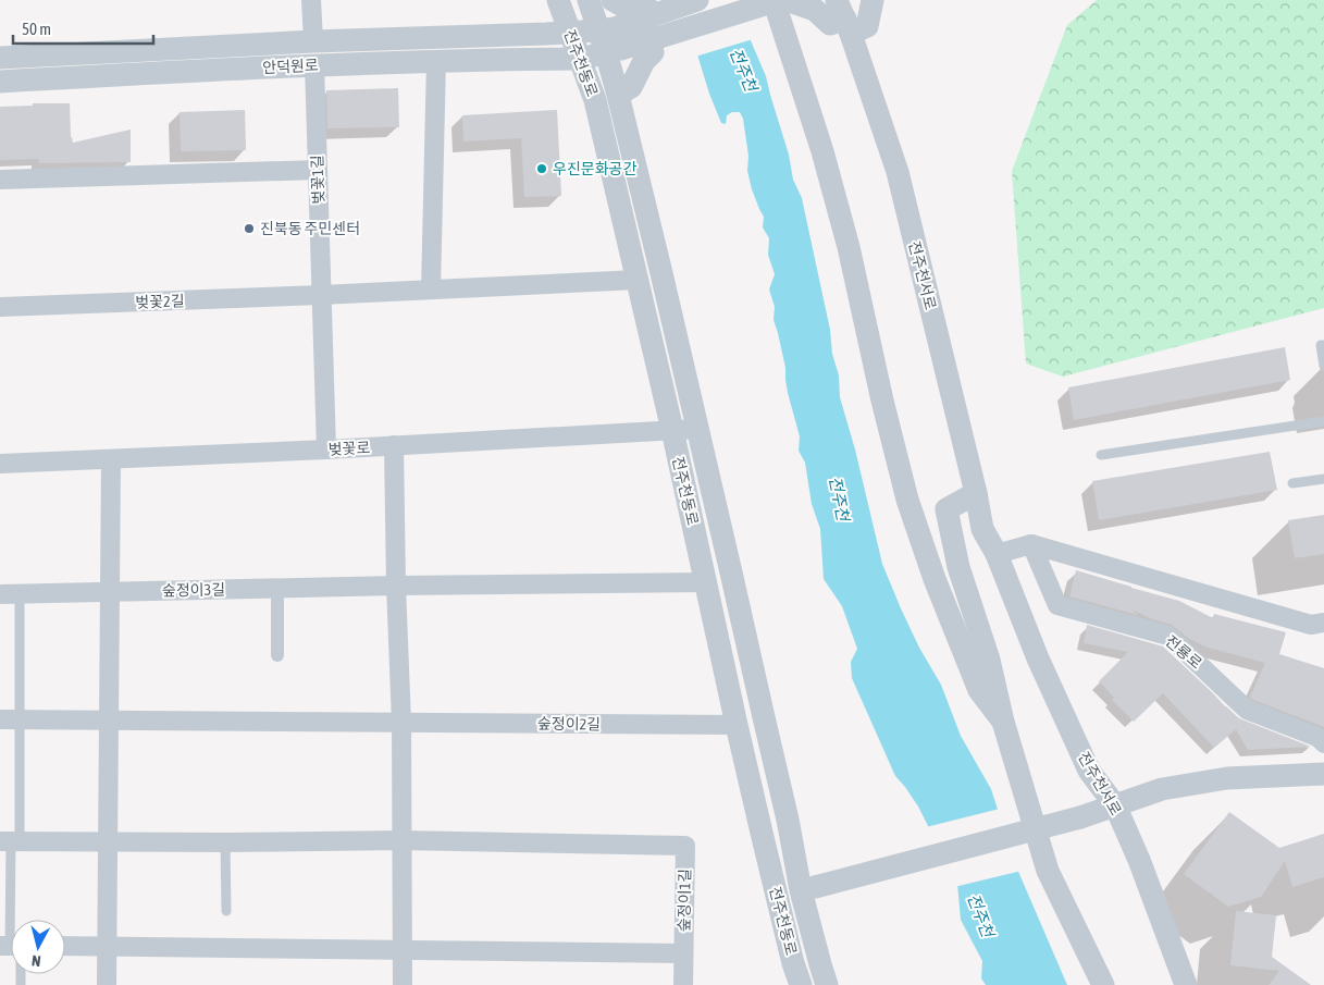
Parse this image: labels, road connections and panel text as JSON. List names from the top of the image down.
{
  "streets": {
    "street": [
      "전주천동로",
      "안덕원로",
      "벚꽃1길",
      "전주천서로",
      "벚꽃2길",
      "벚꽃로",
      "숲정이3길",
      "전룡로",
      "숲정이2길",
      "숲정이1길"
    ]
  },
  "crossings": [
    ["전주천동로", "안덕원로"],
    ["전주천동로", "벚꽃로"],
    ["전주천동로", "숲정이2길"],
    ["안덕원로", "벚꽃1길"],
    ["벚꽃1길", "벚꽃2길"],
    ["벚꽃1길", "벚꽃로"]
  ],
  "water": ["전주천"],
  "places": ["우진문화공간", "진북동 주민센터"],
  "scale_bar": "50 m",
  "north": "bottom"
}
